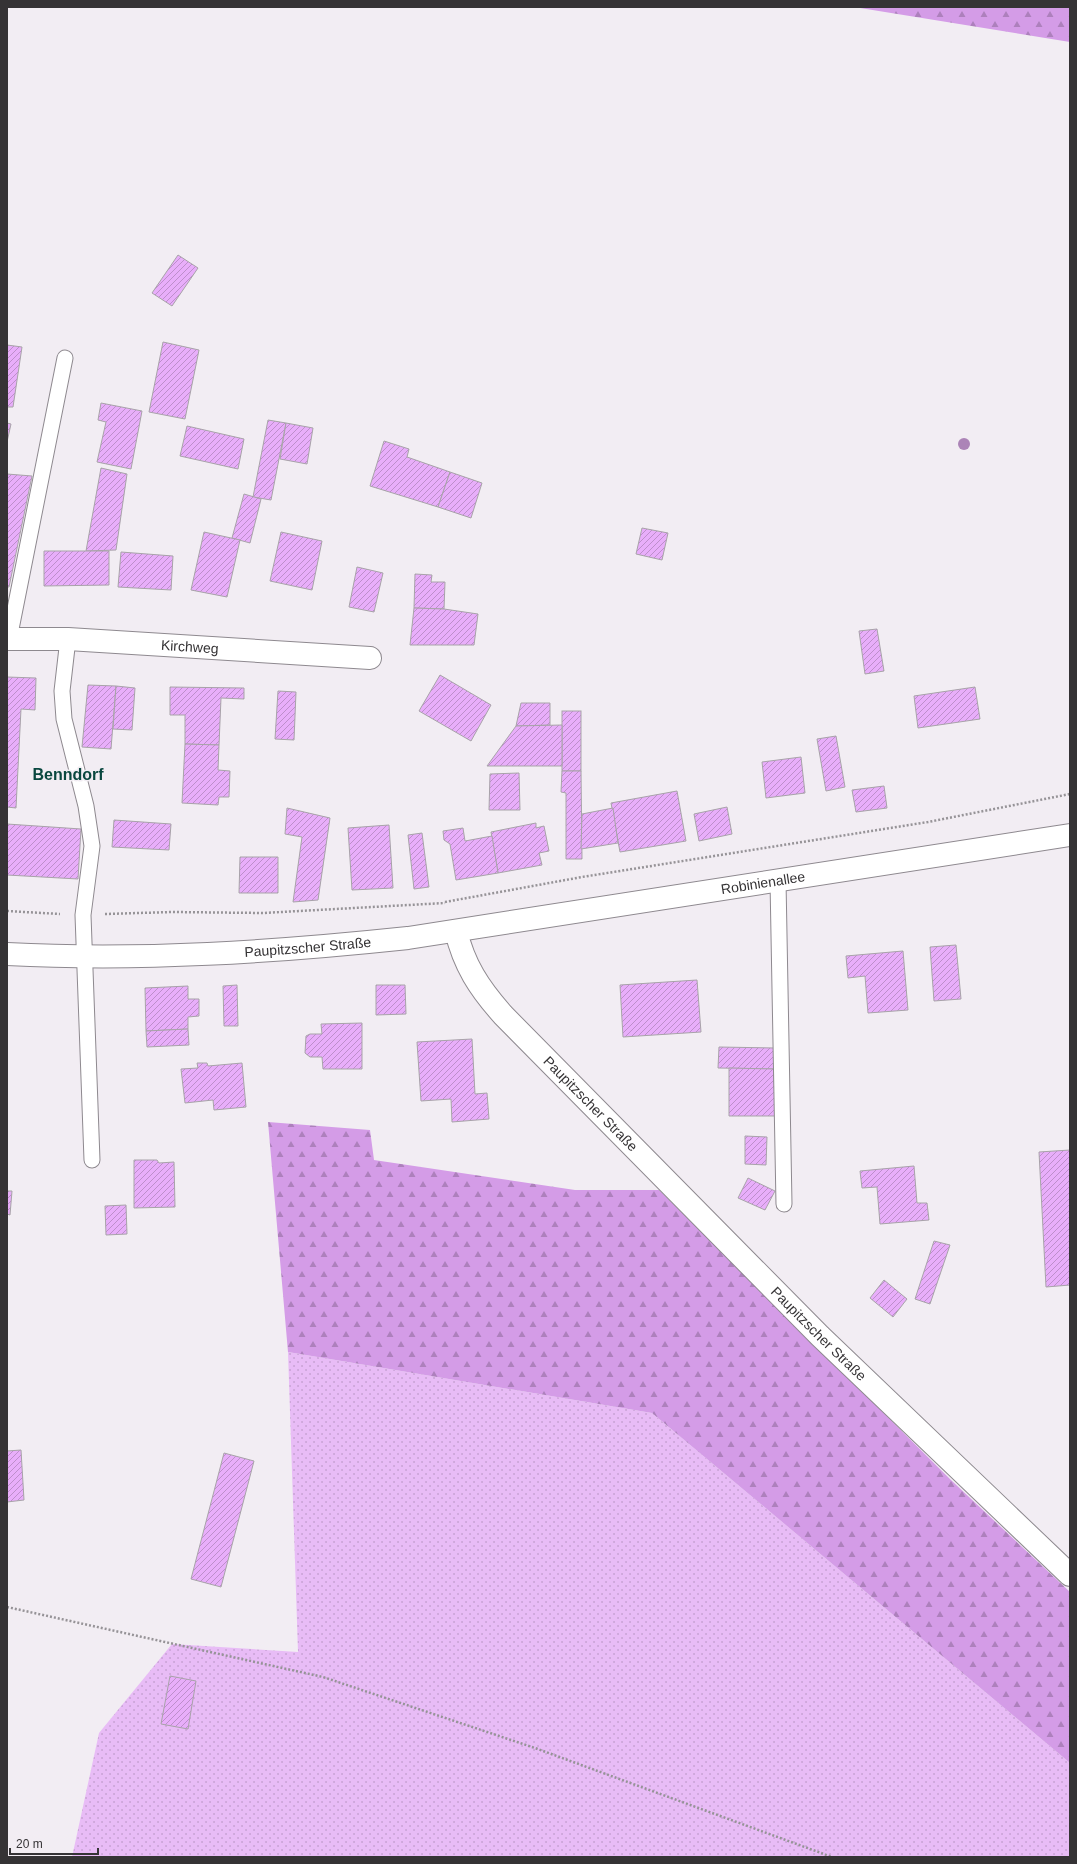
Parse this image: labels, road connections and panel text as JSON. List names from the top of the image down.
{
  "streets": {
    "street": ["Kirchweg", "Robinienallee", "Paupitzscher Straße"]
  },
  "crossings": [
    ["Robinienallee", "Paupitzscher Straße"]
  ],
  "districts": ["Benndorf"],
  "scale_bar": "20 m"
}
